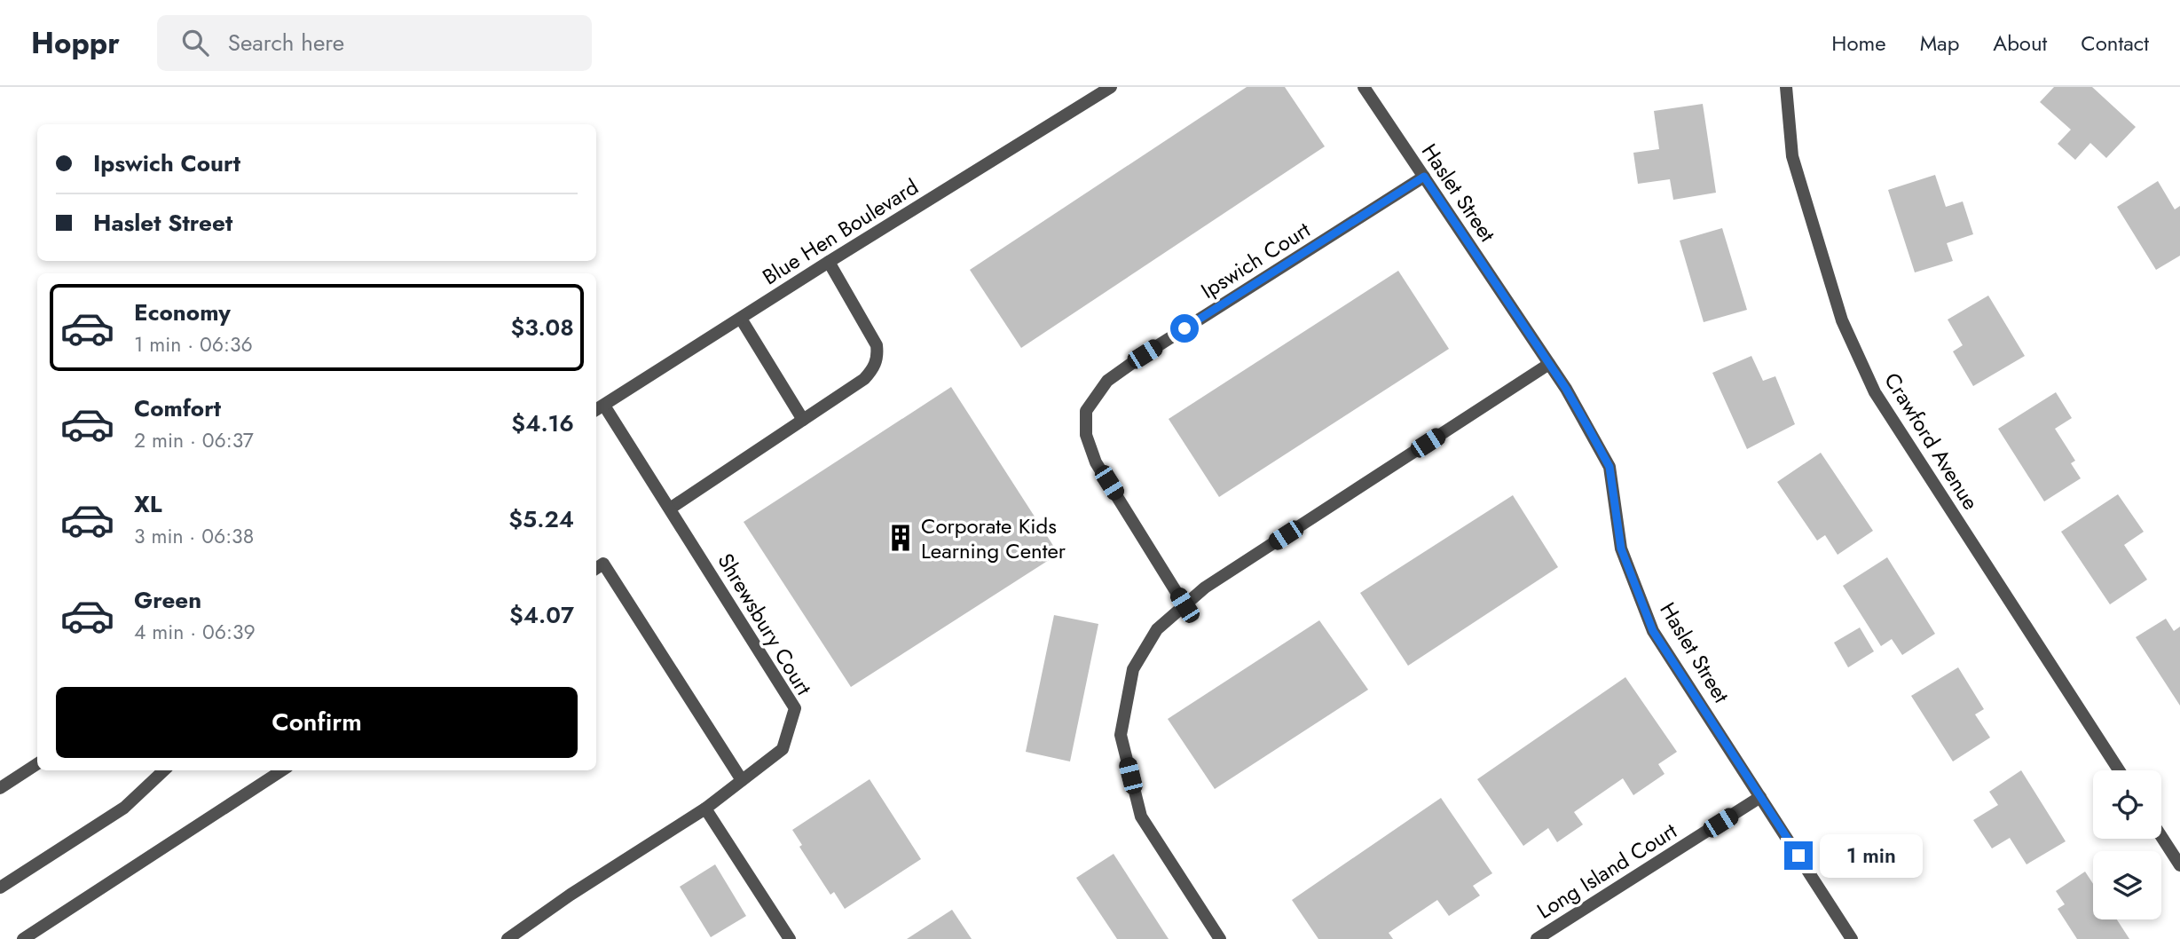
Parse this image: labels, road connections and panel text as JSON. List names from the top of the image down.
{
  "streets": {
    "street": [
      "Haslet Street",
      "Blue Hen Boulevard",
      "Ipswich Court",
      "Crawford Avenue",
      "Shrewsbury Court",
      "Long Island Court"
    ]
  },
  "crossings": [
    ["Haslet Street", "Ipswich Court"],
    ["Haslet Street", "Long Island Court"],
    ["Blue Hen Boulevard", "Shrewsbury Court"]
  ],
  "places": {
    "building": ["Corporate Kids Learning Center"]
  },
  "page": {
    "header": "Hoppr",
    "search": "Search here",
    "nav": [
      "Home",
      "Map",
      "About",
      "Contact"
    ],
    "banner": ["Ipswich Court", "Haslet Street"],
    "list": [
      {
        "name": "Economy",
        "note": "1 min · 06:36",
        "value": "$3.08"
      },
      {
        "name": "Comfort",
        "note": "2 min · 06:37",
        "value": "$4.16"
      },
      {
        "name": "XL",
        "note": "3 min · 06:38",
        "value": "$5.24"
      },
      {
        "name": "Green",
        "note": "4 min · 06:39",
        "value": "$4.07"
      }
    ],
    "buttons": "Confirm",
    "bubble": "1 min"
  }
}
